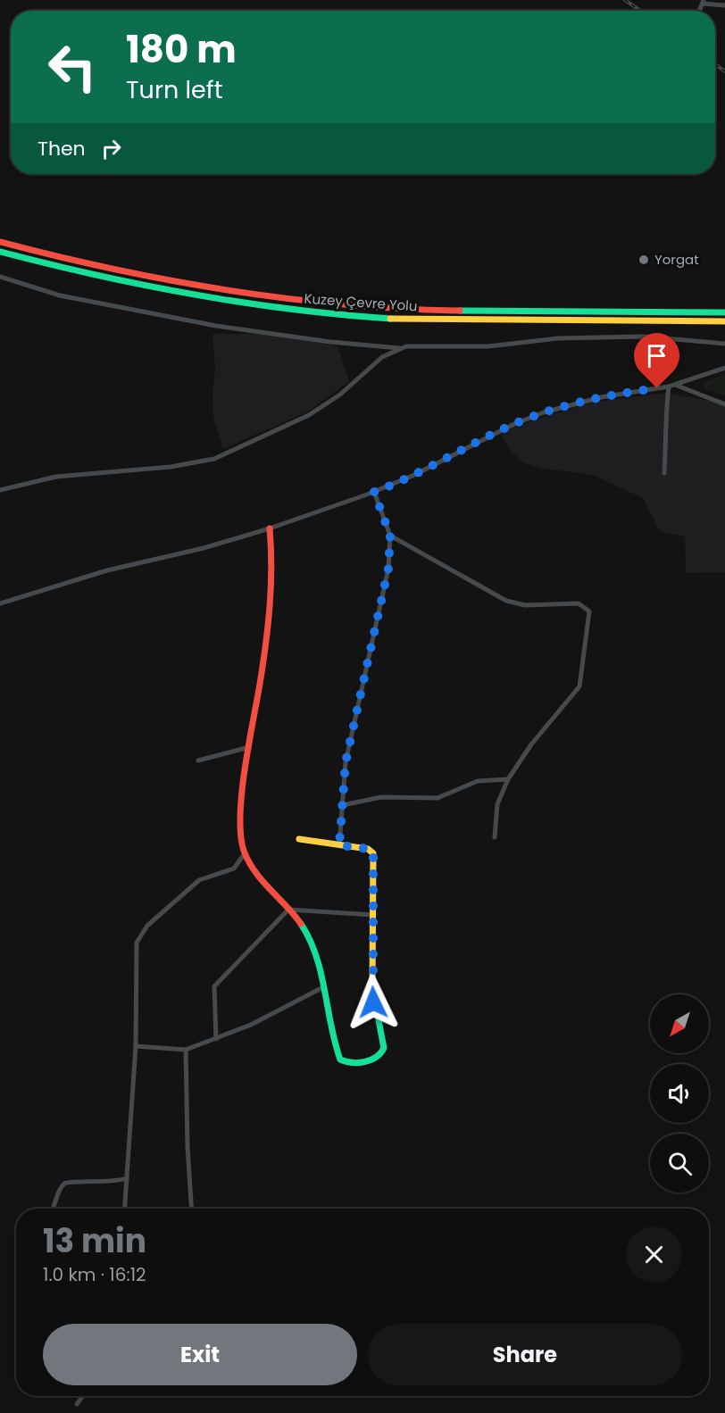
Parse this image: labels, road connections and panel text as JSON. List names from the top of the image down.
{
  "streets": {
    "main road": ["Kuzey Çevre Yolu"]
  },
  "places": ["Yorgat"],
  "north": "bottom left",
  "page": {
    "turn": ["180 m", "Turn left"],
    "then": "Then",
    "heading": ["13 min", "1.0 km · 16:12"],
    "buttons": ["Exit", "Share"]
  }
}
